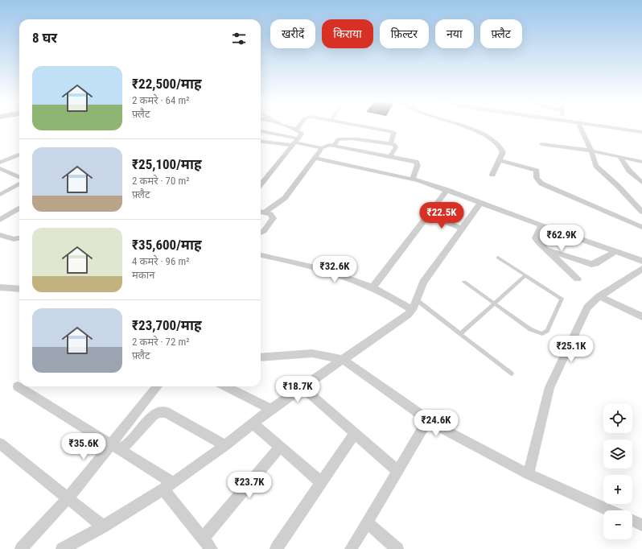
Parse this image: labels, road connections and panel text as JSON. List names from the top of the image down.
{
  "page": {
    "chip": [
      "खरीदें",
      "किराया",
      "फ़िल्टर",
      "नया",
      "फ़्लैट"
    ],
    "heading": "8 घर",
    "list": [
      {
        "name": "₹22,500/माह",
        "note": "2 कमरे · 64 m² · फ़्लैट"
      },
      {
        "name": "₹25,100/माह",
        "note": "2 कमरे · 70 m² · फ़्लैट"
      },
      {
        "name": "₹35,600/माह",
        "note": "4 कमरे · 96 m² · मकान"
      },
      {
        "name": "₹23,700/माह",
        "note": "2 कमरे · 72 m² · फ़्लैट"
      }
    ],
    "price": [
      "₹22.5K",
      "₹62.9K",
      "₹32.6K",
      "₹25.1K",
      "₹18.7K",
      "₹24.6K",
      "₹35.6K",
      "₹23.7K"
    ],
    "map_buttons": ["+", "−"]
  }
}
